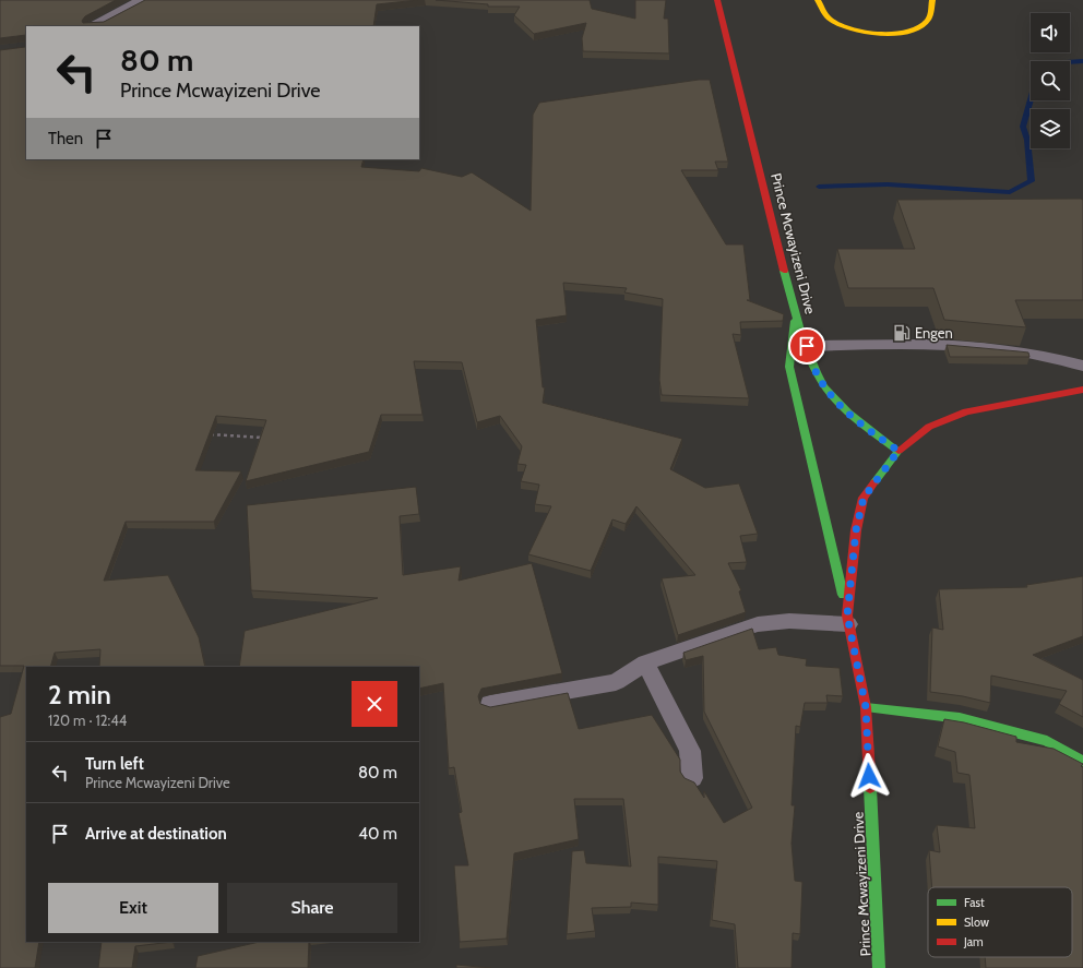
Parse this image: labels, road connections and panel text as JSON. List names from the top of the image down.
{
  "streets": {
    "street": ["Prince Mcwayizeni Drive"]
  },
  "places": {
    "fuel station": ["Engen"]
  },
  "legend": ["Fast", "Slow", "Jam"],
  "page": {
    "turn": ["80 m", "Prince Mcwayizeni Drive"],
    "then": "Then",
    "heading": ["2 min", "120 m · 12:44"],
    "list": [
      {
        "name": "Turn left",
        "note": "Prince Mcwayizeni Drive",
        "value": "80 m"
      },
      {
        "name": "Arrive at destination",
        "value": "40 m"
      }
    ],
    "buttons": ["Exit", "Share"]
  }
}
